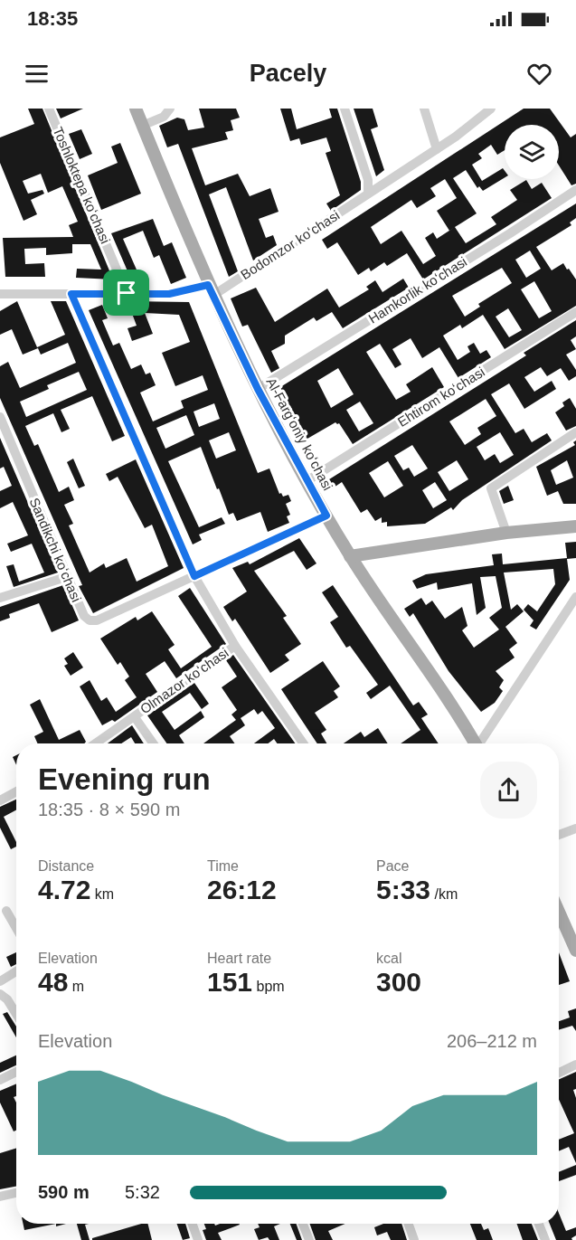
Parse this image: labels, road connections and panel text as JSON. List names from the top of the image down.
{
  "streets": {
    "main road": ["Al-Fargʻoniy koʻchasi"],
    "street": [
      "Toshloktepa koʻchasi",
      "Bodomzor koʻchasi",
      "Hamkorlik koʻchasi",
      "Ehtirom koʻchasi",
      "Sandikchi koʻchasi",
      "Olmazor koʻchasi"
    ]
  },
  "crossings": [
    ["Bodomzor koʻchasi", "Al-Fargʻoniy koʻchasi"],
    ["Hamkorlik koʻchasi", "Al-Fargʻoniy koʻchasi"],
    ["Ehtirom koʻchasi", "Al-Fargʻoniy koʻchasi"],
    ["Al-Fargʻoniy koʻchasi", "Sandikchi koʻchasi"],
    ["Sandikchi koʻchasi", "Olmazor koʻchasi"]
  ],
  "page": {
    "status": "18:35",
    "header": "Pacely",
    "heading": ["Evening run", "18:35 · 8 × 590 m"],
    "stats": [
      ["Distance", "4.72 km"],
      ["Time", "26:12"],
      ["Pace", "5:33 /km"],
      ["Elevation", "48 m"],
      ["Heart rate", "151 bpm"],
      ["kcal", "300"]
    ],
    "chart": ["Elevation", "206–212 m"],
    "list": [
      {
        "name": "590 m",
        "note": "5:32"
      }
    ]
  }
}
